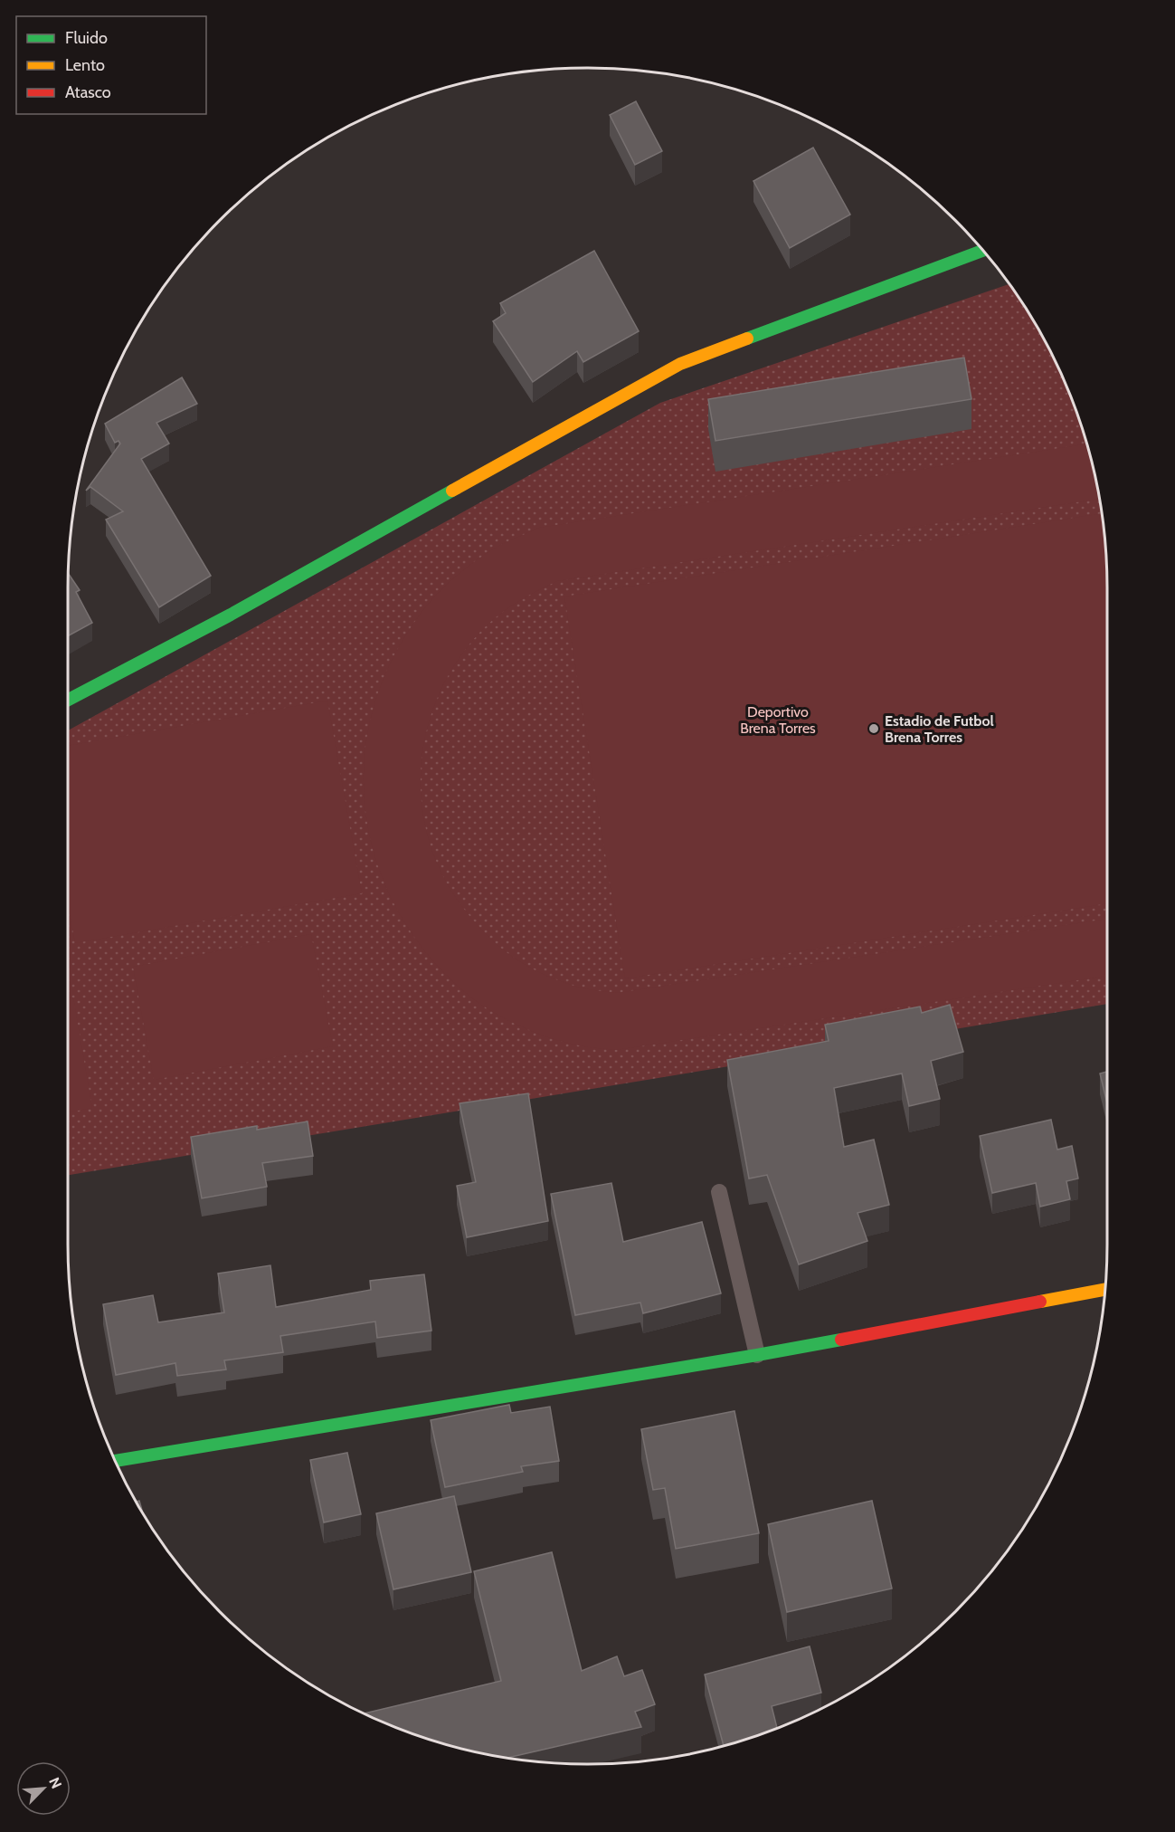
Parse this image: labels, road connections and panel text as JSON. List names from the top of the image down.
{
  "parks": ["Deportivo Brena Torres"],
  "places": ["Estadio de Futbol Brena Torres"],
  "legend": ["Fluido", "Lento", "Atasco"],
  "north": "top right"
}
